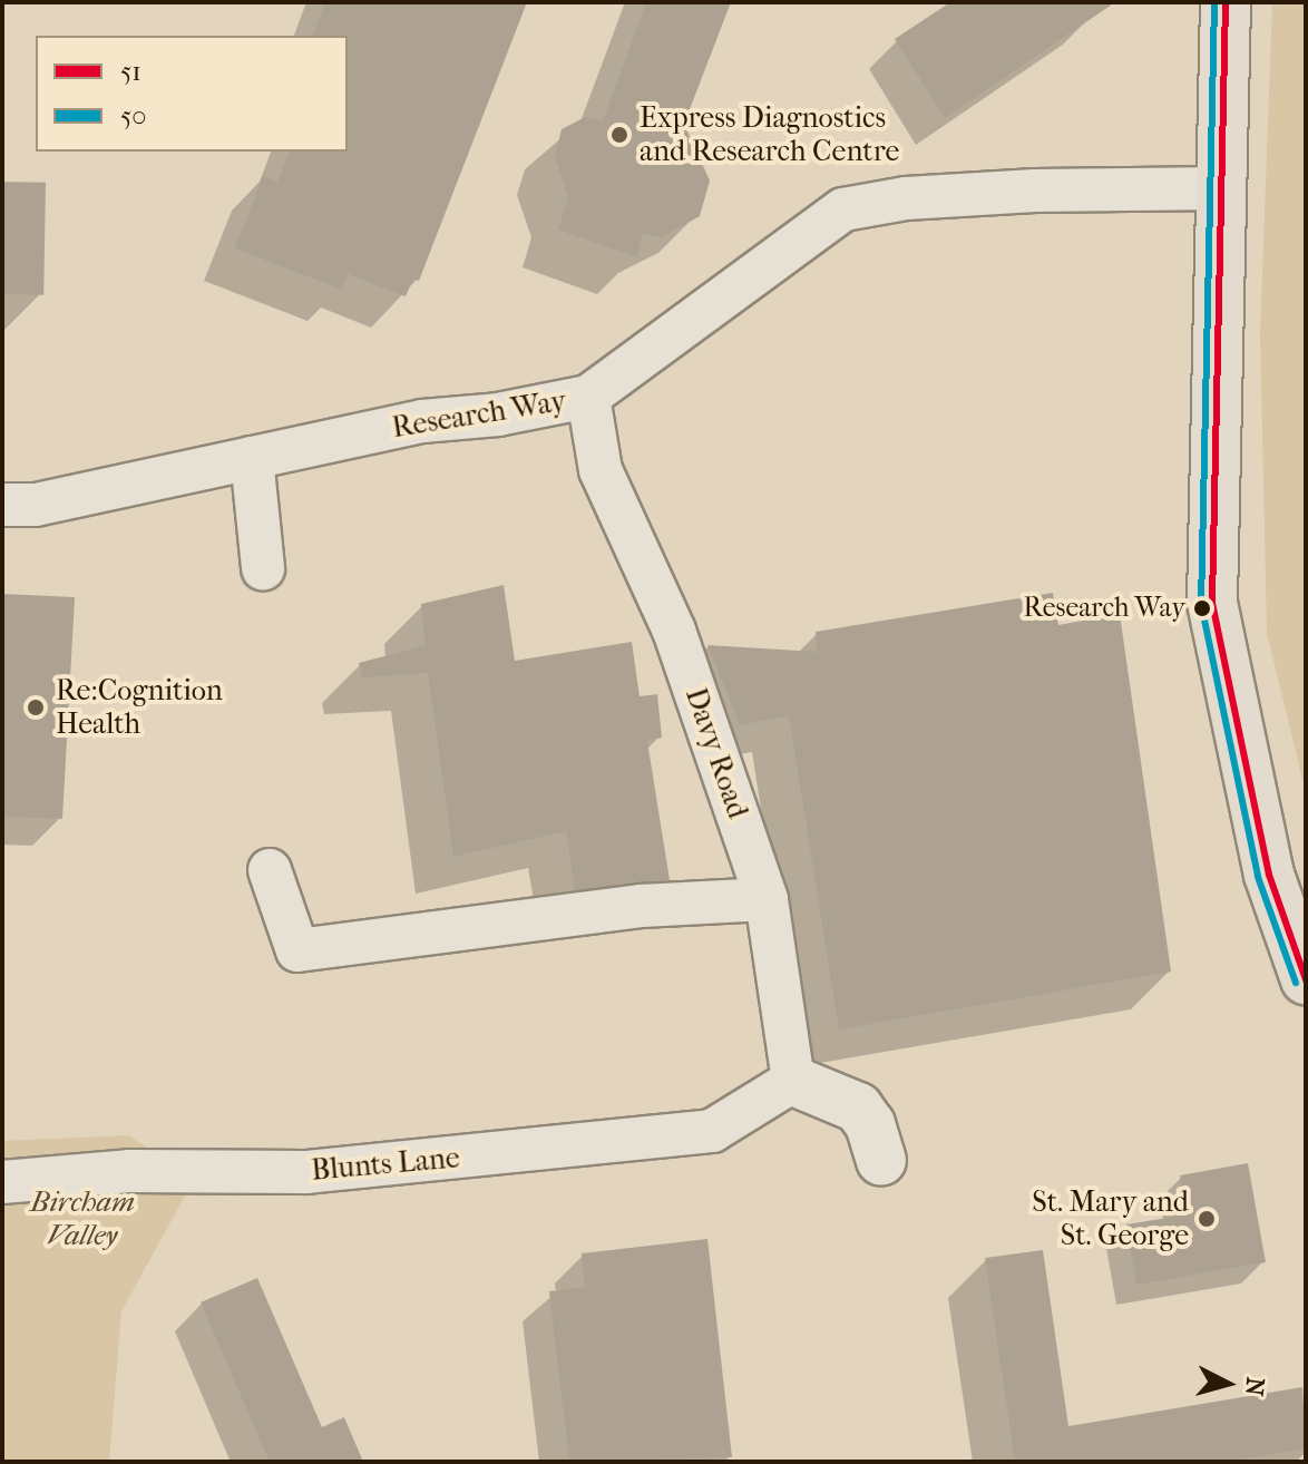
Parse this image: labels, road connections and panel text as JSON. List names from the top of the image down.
{
  "streets": {
    "street": ["Research Way", "Davy Road", "Blunts Lane"]
  },
  "crossings": [
    ["Research Way", "Davy Road"],
    ["Davy Road", "Blunts Lane"]
  ],
  "parks": ["Bircham Valley"],
  "places": [
    "Express Diagnostics and Research Centre",
    "Research Way",
    "Re:Cognition Health",
    "St. Mary and St. George"
  ],
  "lines": ["transit line 51", "transit line 50"],
  "legend": ["51", "50"],
  "north": "right"
}
